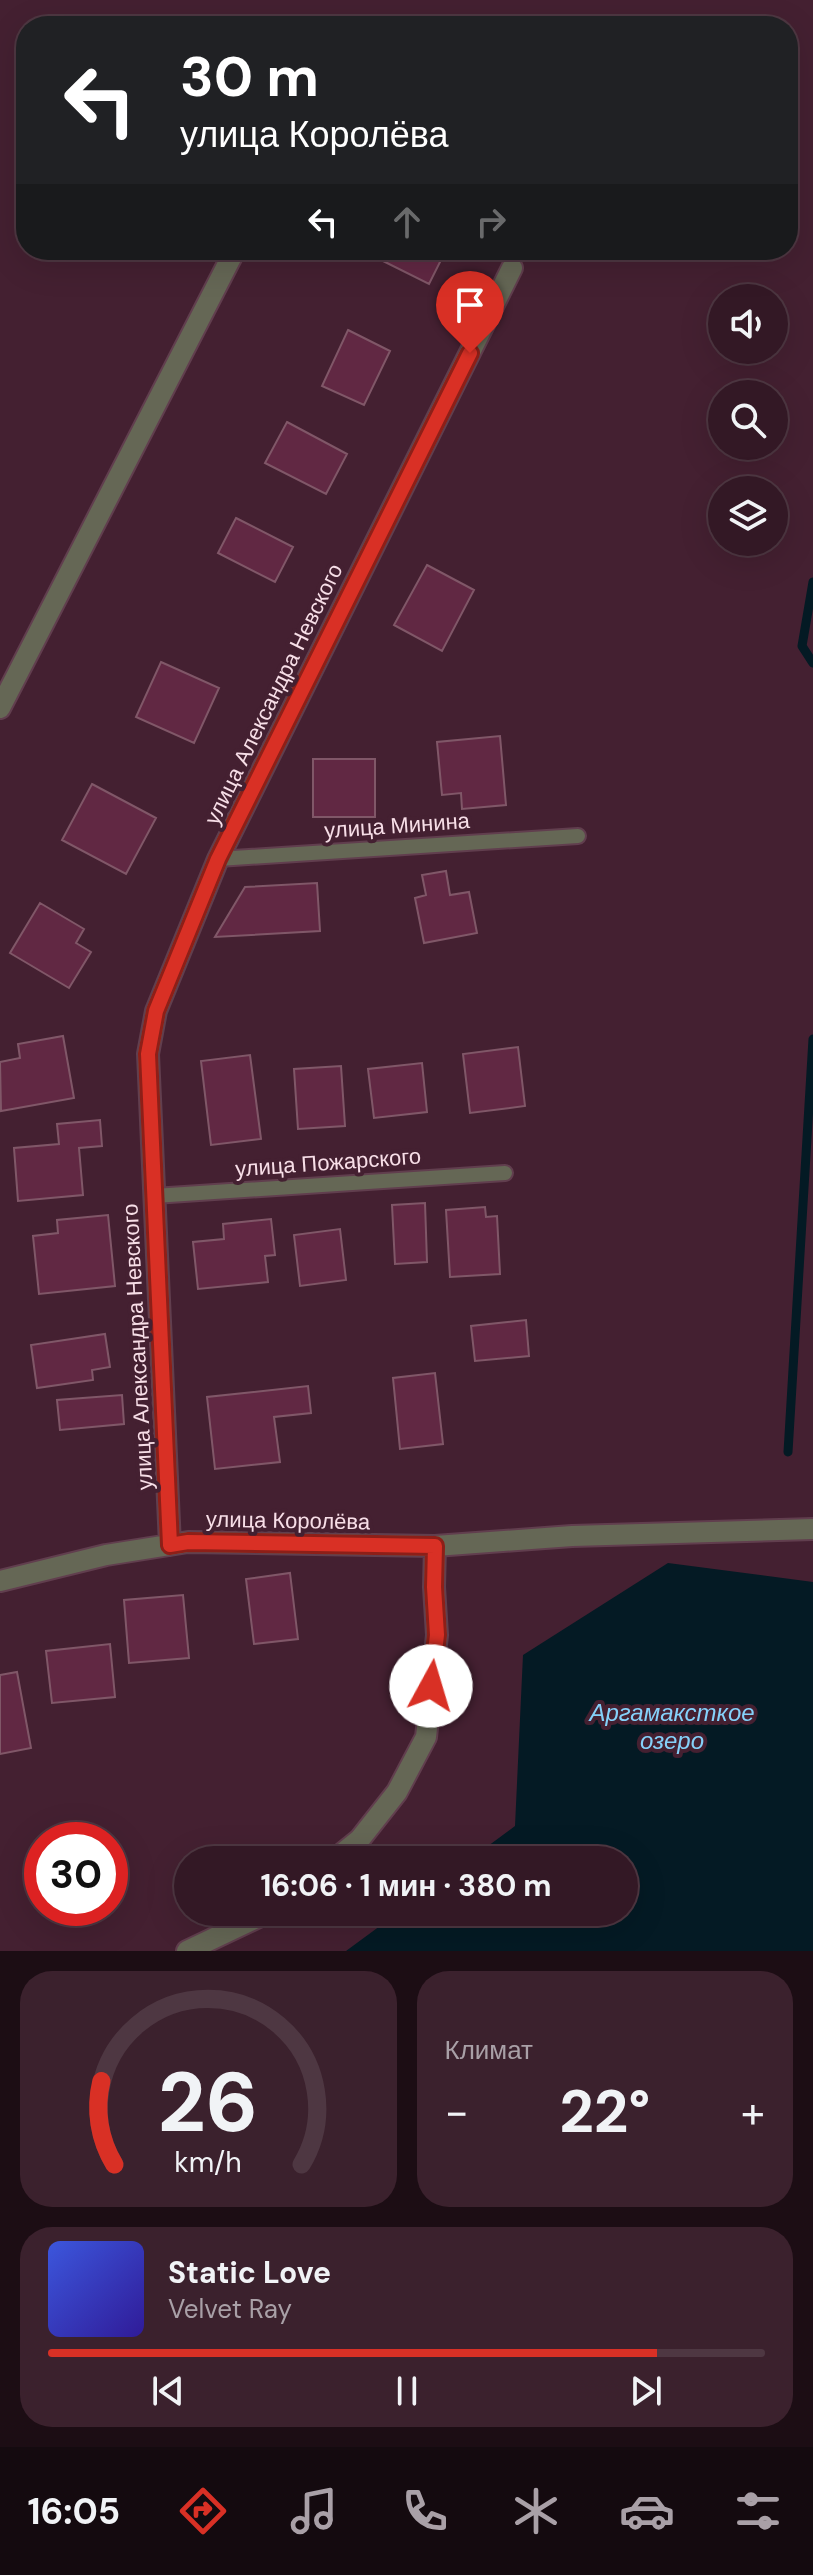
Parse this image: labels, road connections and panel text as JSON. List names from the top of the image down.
{
  "streets": {
    "street": ["улица Александра Невского", "улица Королёва"],
    "lane": ["улица Минина", "улица Пожарского"]
  },
  "crossings": [
    ["улица Александра Невского", "улица Минина"],
    ["улица Александра Невского", "улица Пожарского"],
    ["улица Александра Невского", "улица Королёва"]
  ],
  "water": ["Аргамаксткое озеро"],
  "page": {
    "turn": ["30 m", "улица Королёва"],
    "limit": "30",
    "trip": "16:06 · 1 мин · 380 m",
    "tile": "Климат",
    "heat": ["−", "22°", "+"],
    "song": ["Static Love", "Velvet Ray"],
    "tabs": "16:05",
    "gauge": ["26", "km/h"]
  }
}
